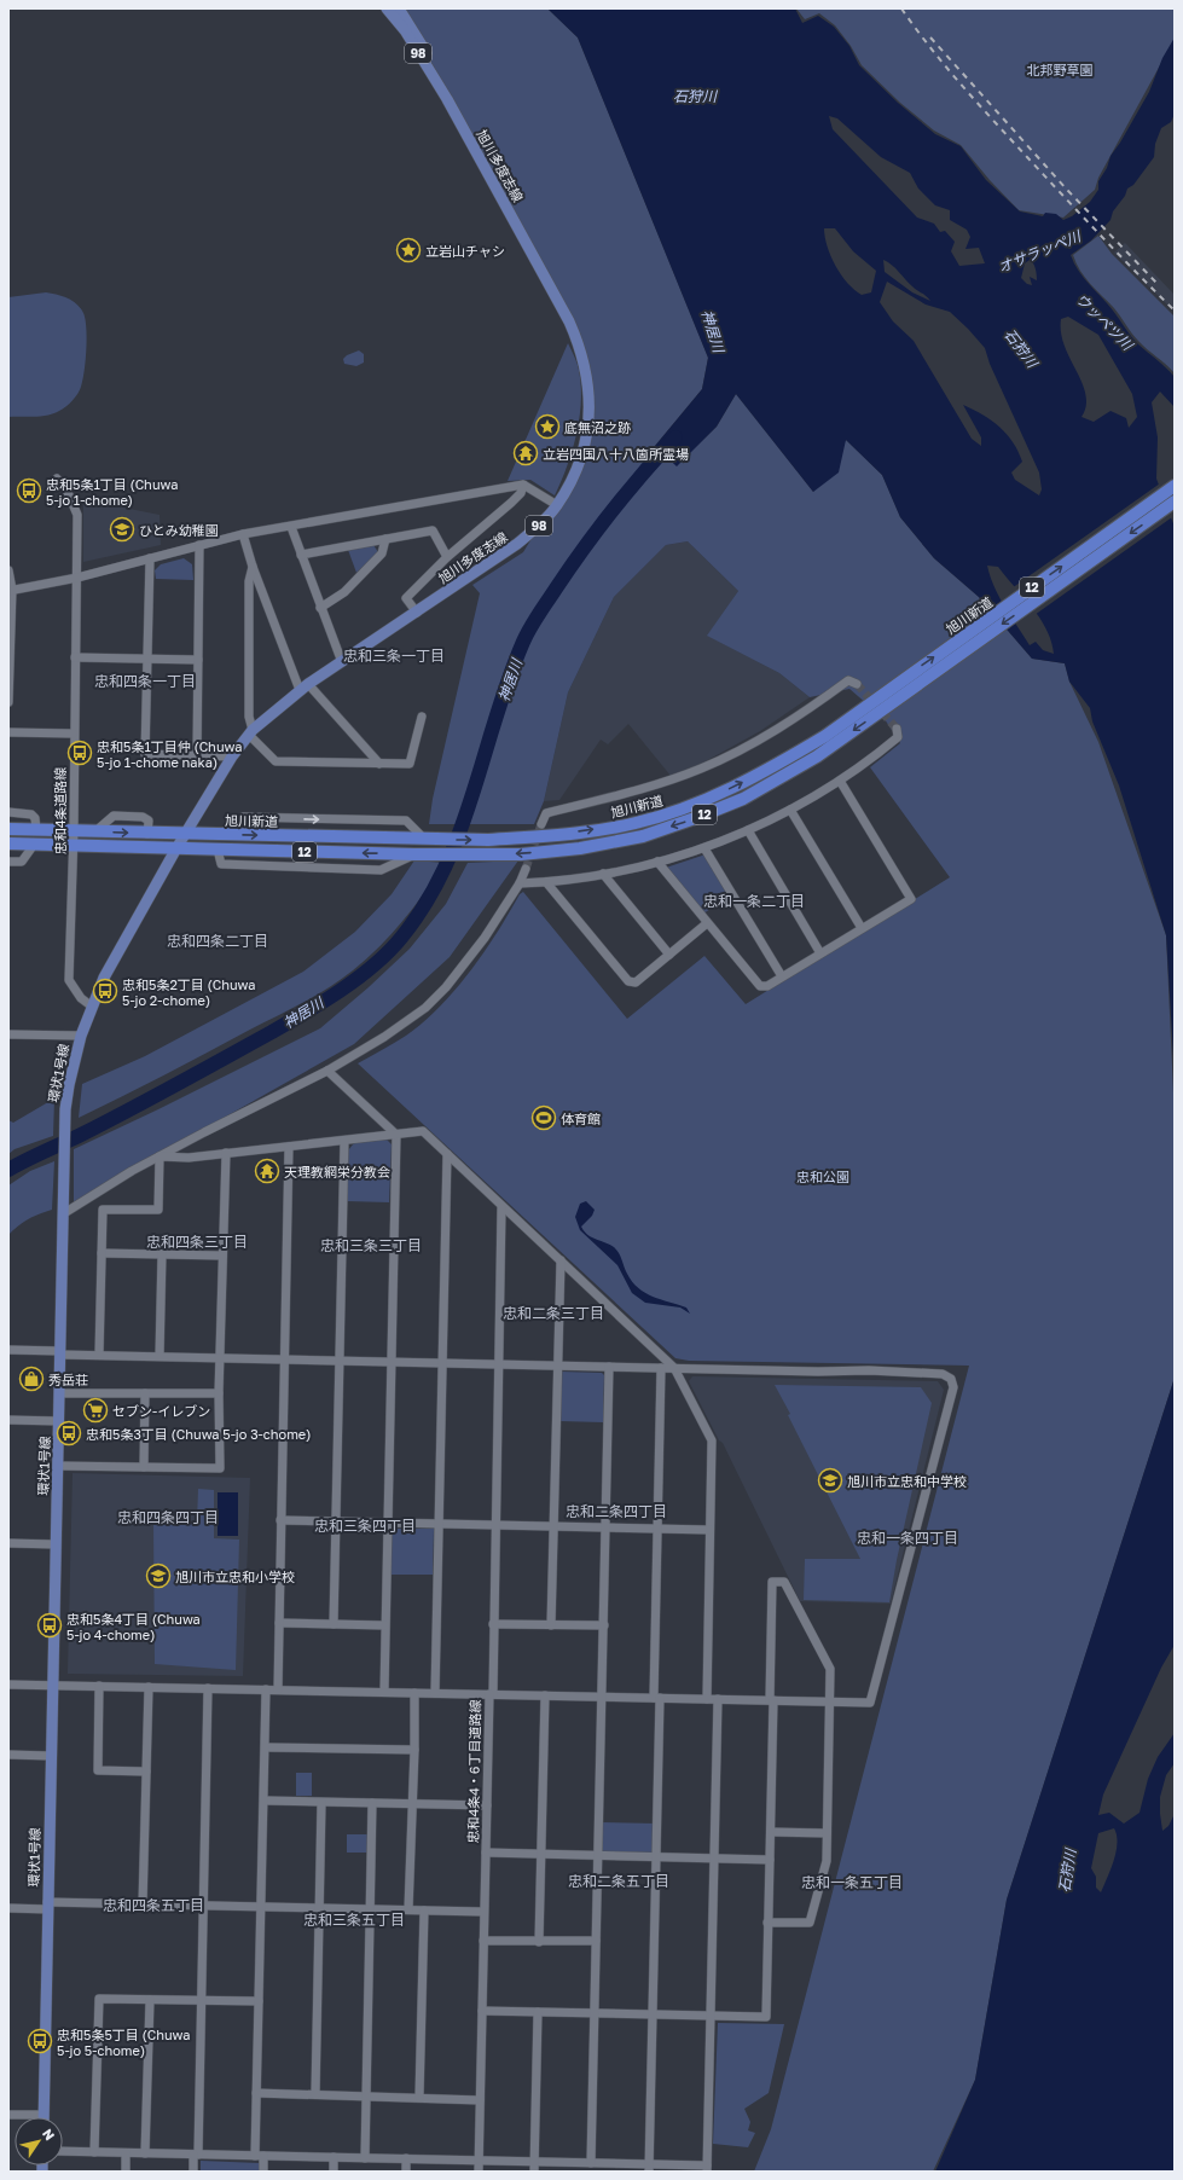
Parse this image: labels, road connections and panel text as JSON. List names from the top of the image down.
{
  "streets": {
    "highway": ["12", "旭川新道"],
    "main road": ["98", "旭川多度志線", "環状1号線"],
    "street": ["忠和4条道路線", "忠和4条4・6丁目道路線"]
  },
  "crossings": [
    ["旭川多度志線", "旭川新道"],
    ["旭川多度志線", "環状1号線"],
    ["旭川新道", "忠和4条道路線"],
    ["旭川新道", "環状1号線"],
    ["忠和4条道路線", "環状1号線"],
    ["環状1号線", "忠和4条4・6丁目道路線"]
  ],
  "districts": [
    "忠和三条一丁目",
    "忠和四条一丁目",
    "忠和一条二丁目",
    "忠和四条二丁目",
    "忠和四条三丁目",
    "忠和三条三丁目",
    "忠和二条三丁目",
    "忠和二条四丁目",
    "忠和四条四丁目",
    "忠和三条四丁目",
    "忠和一条四丁目",
    "忠和二条五丁目",
    "忠和一条五丁目",
    "忠和四条五丁目",
    "忠和三条五丁目"
  ],
  "water": [
    "石狩川",
    "オサラッペ川",
    "ウッペツ川",
    "神居川"
  ],
  "parks": ["北邦野草園", "忠和公園"],
  "places": {
    "place": ["立岩山チャシ", "底無沼之跡"],
    "temple": ["立岩四国八十八箇所霊場", "天理教網栄分教会"],
    "bus stop": [
      "忠和5条1丁目 (Chuwa 5-jo 1-chome)",
      "忠和5条1丁目仲 (Chuwa 5-jo 1-chome naka)",
      "忠和5条2丁目 (Chuwa 5-jo 2-chome)",
      "忠和5条3丁目 (Chuwa 5-jo 3-chome)",
      "忠和5条4丁目 (Chuwa 5-jo 4-chome)",
      "忠和5条5丁目 (Chuwa 5-jo 5-chome)"
    ],
    "school or university": ["ひとみ幼稚園", "旭川市立忠和中学校", "旭川市立忠和小学校"],
    "sports": ["体育館"],
    "shop": ["秀岳荘"],
    "supermarket": ["セブン-イレブン"]
  },
  "north": "top right"
}
